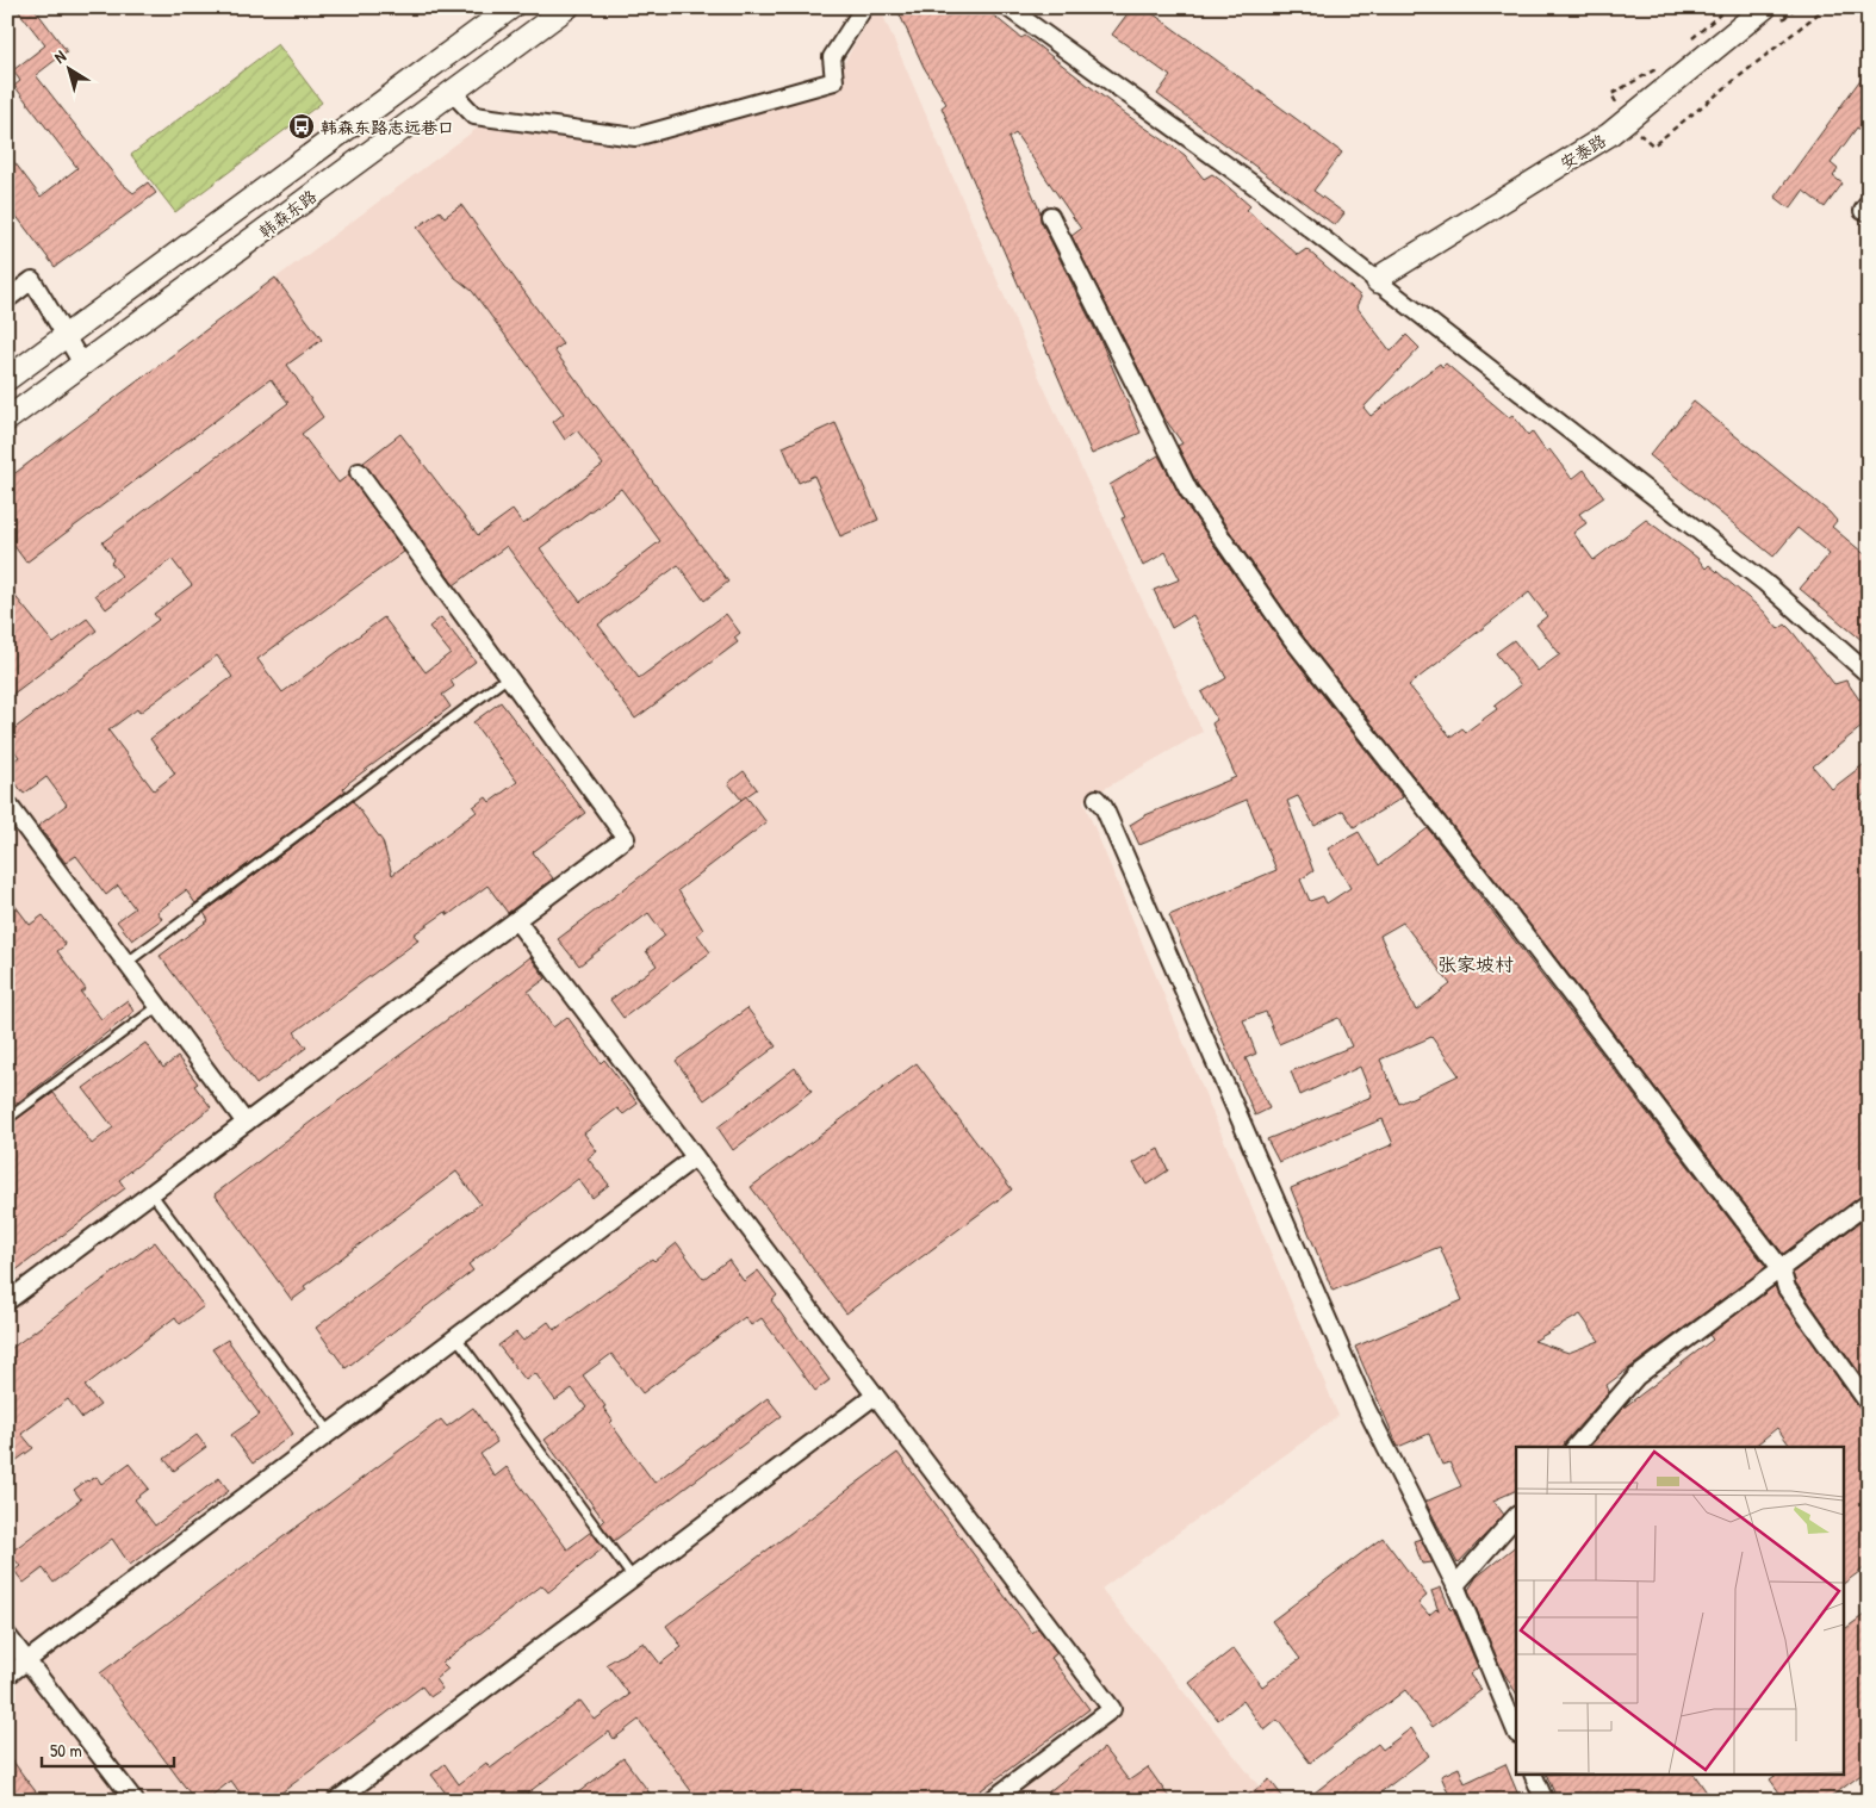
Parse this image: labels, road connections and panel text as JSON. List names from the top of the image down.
{
  "streets": {
    "main road": ["安泰路", "韩森东路"]
  },
  "districts": ["张家坡村"],
  "places": {
    "bus stop": ["韩森东路志远巷口"]
  },
  "scale_bar": "50 m",
  "north": "top left"
}
